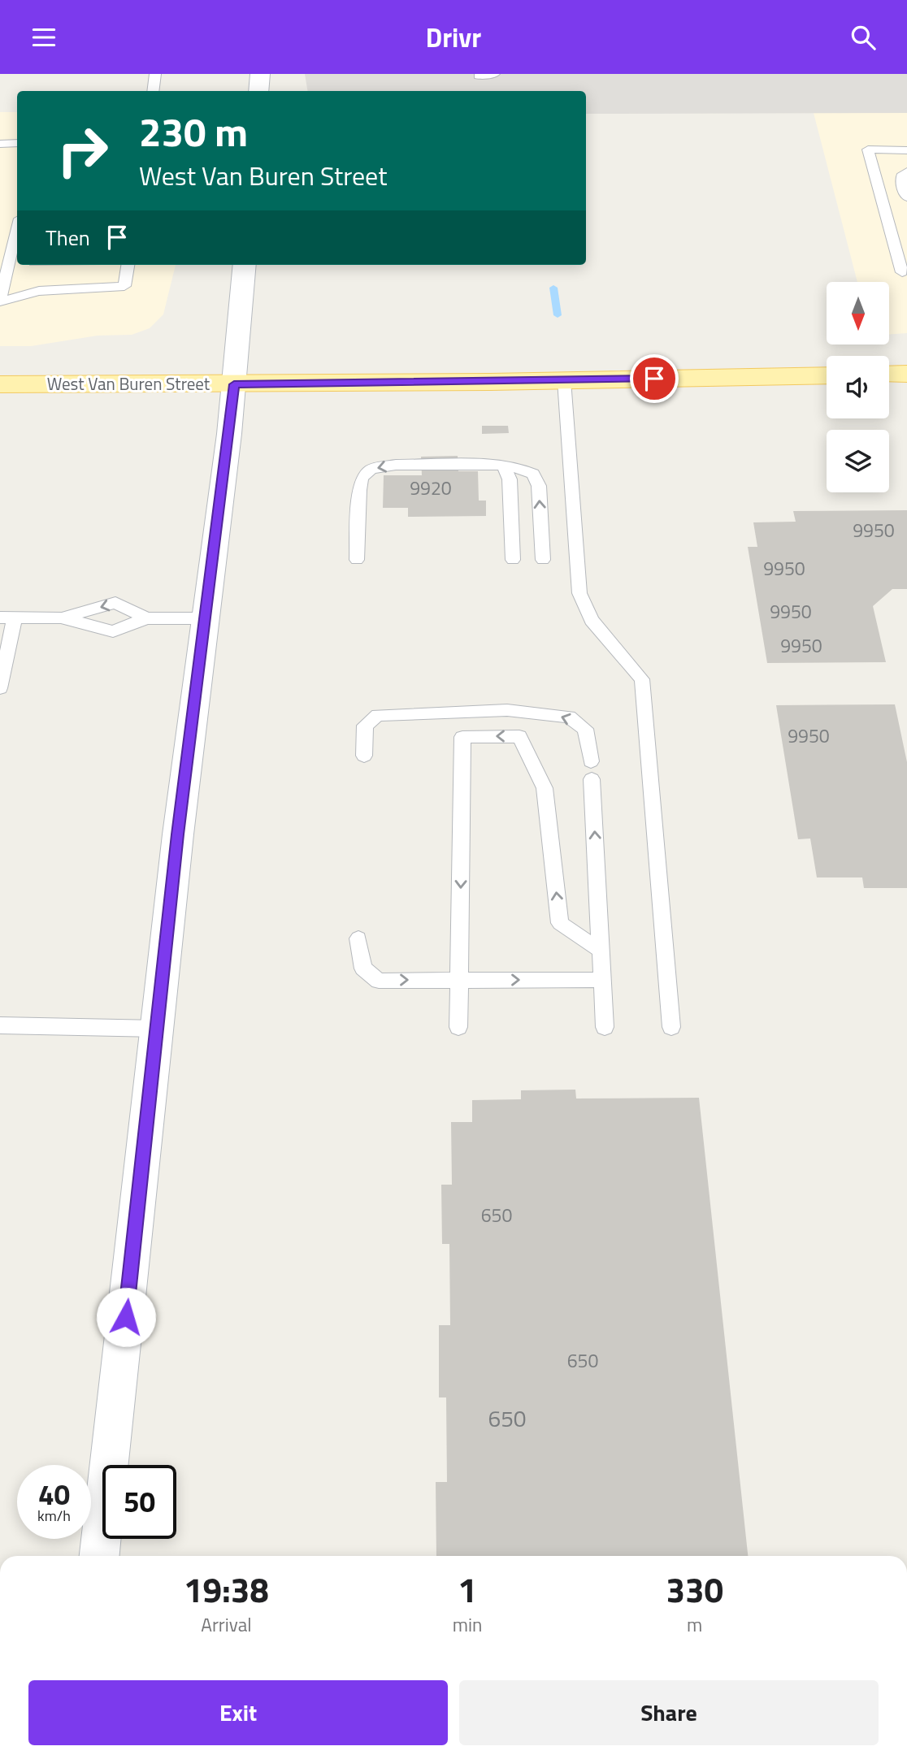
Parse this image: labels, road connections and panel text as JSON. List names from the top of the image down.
{
  "streets": {
    "main road": ["West Van Buren Street"]
  },
  "house_numbers": [
    "9920",
    "9950",
    "9950",
    "9950",
    "9950",
    "9950",
    "650",
    "650",
    "650"
  ],
  "north": "bottom",
  "page": {
    "header": "Drivr",
    "turn": ["230 m", "West Van Buren Street"],
    "then": "Then",
    "speed": "40 km/h",
    "limit": "50",
    "eta": [
      "19:38",
      "Arrival",
      "1",
      "min",
      "330",
      "m"
    ],
    "buttons": ["Exit", "Share"]
  }
}
